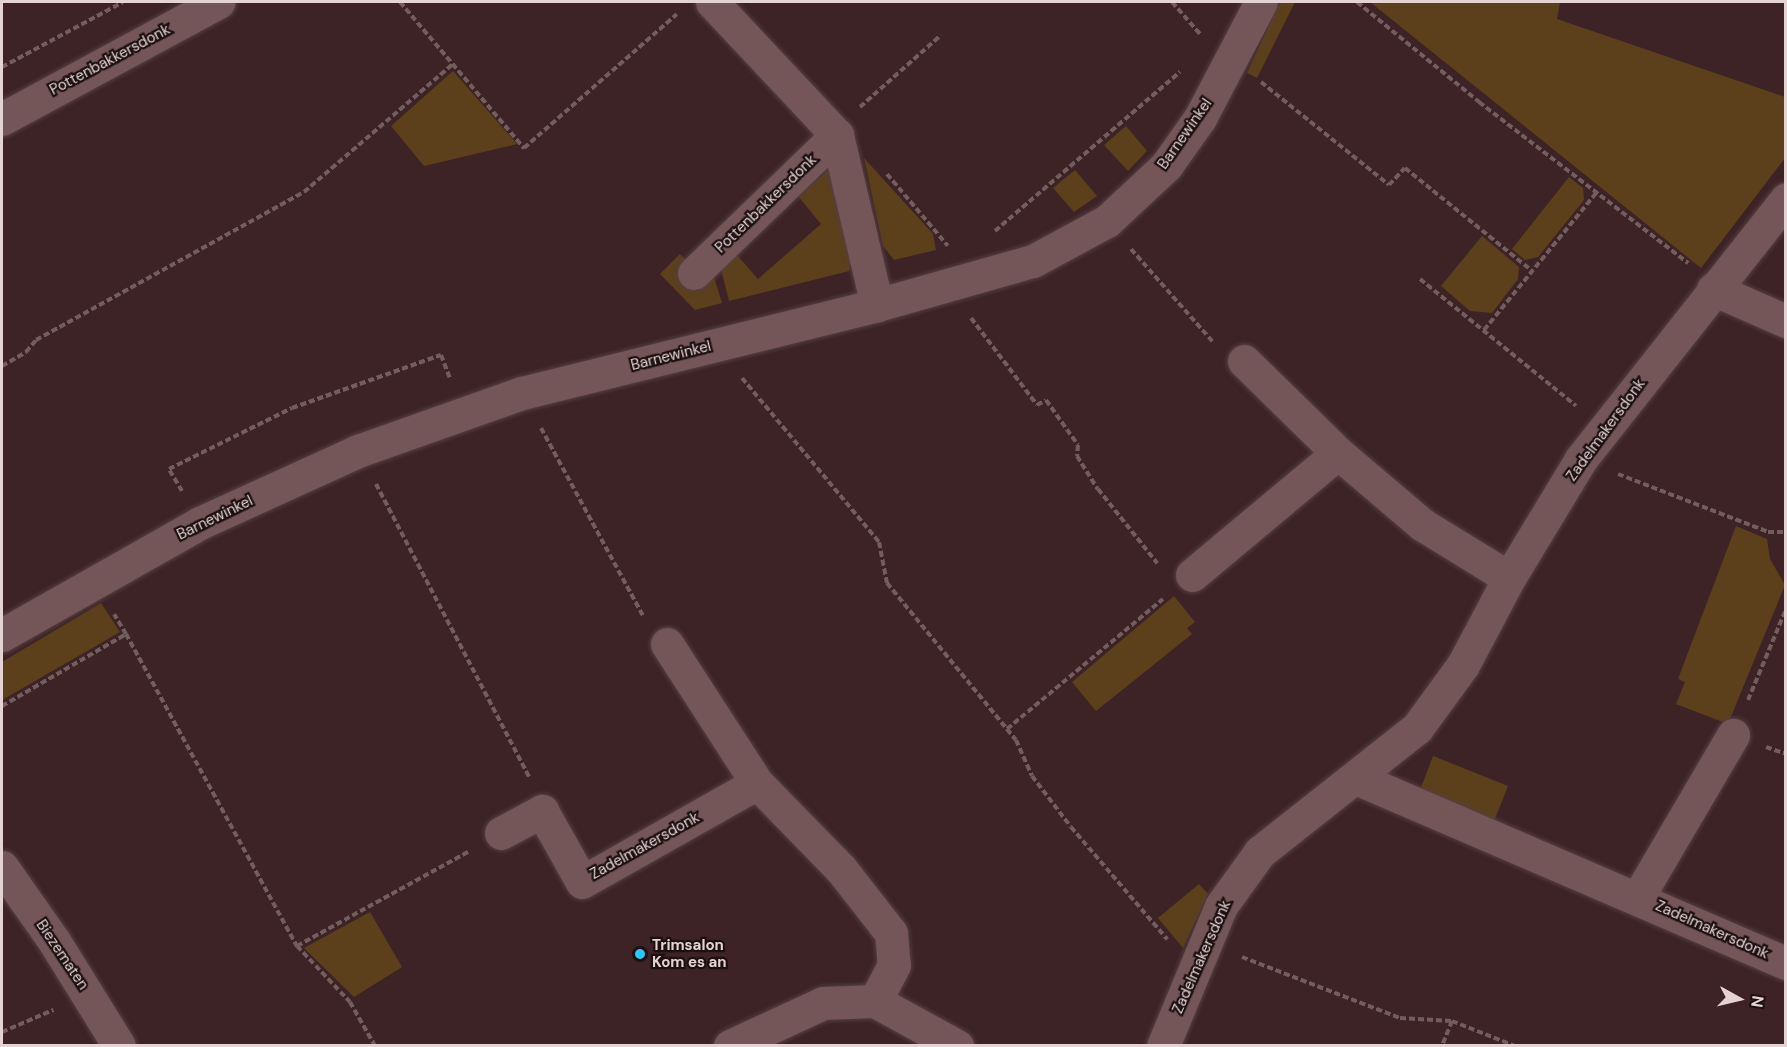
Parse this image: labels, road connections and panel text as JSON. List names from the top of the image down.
{
  "streets": {
    "street": [
      "Pottenbakkersdonk",
      "Barnewinkel",
      "Zadelmakersdonk",
      "Biezematen"
    ]
  },
  "places": ["Trimsalon Kom es an"],
  "north": "right"
}
